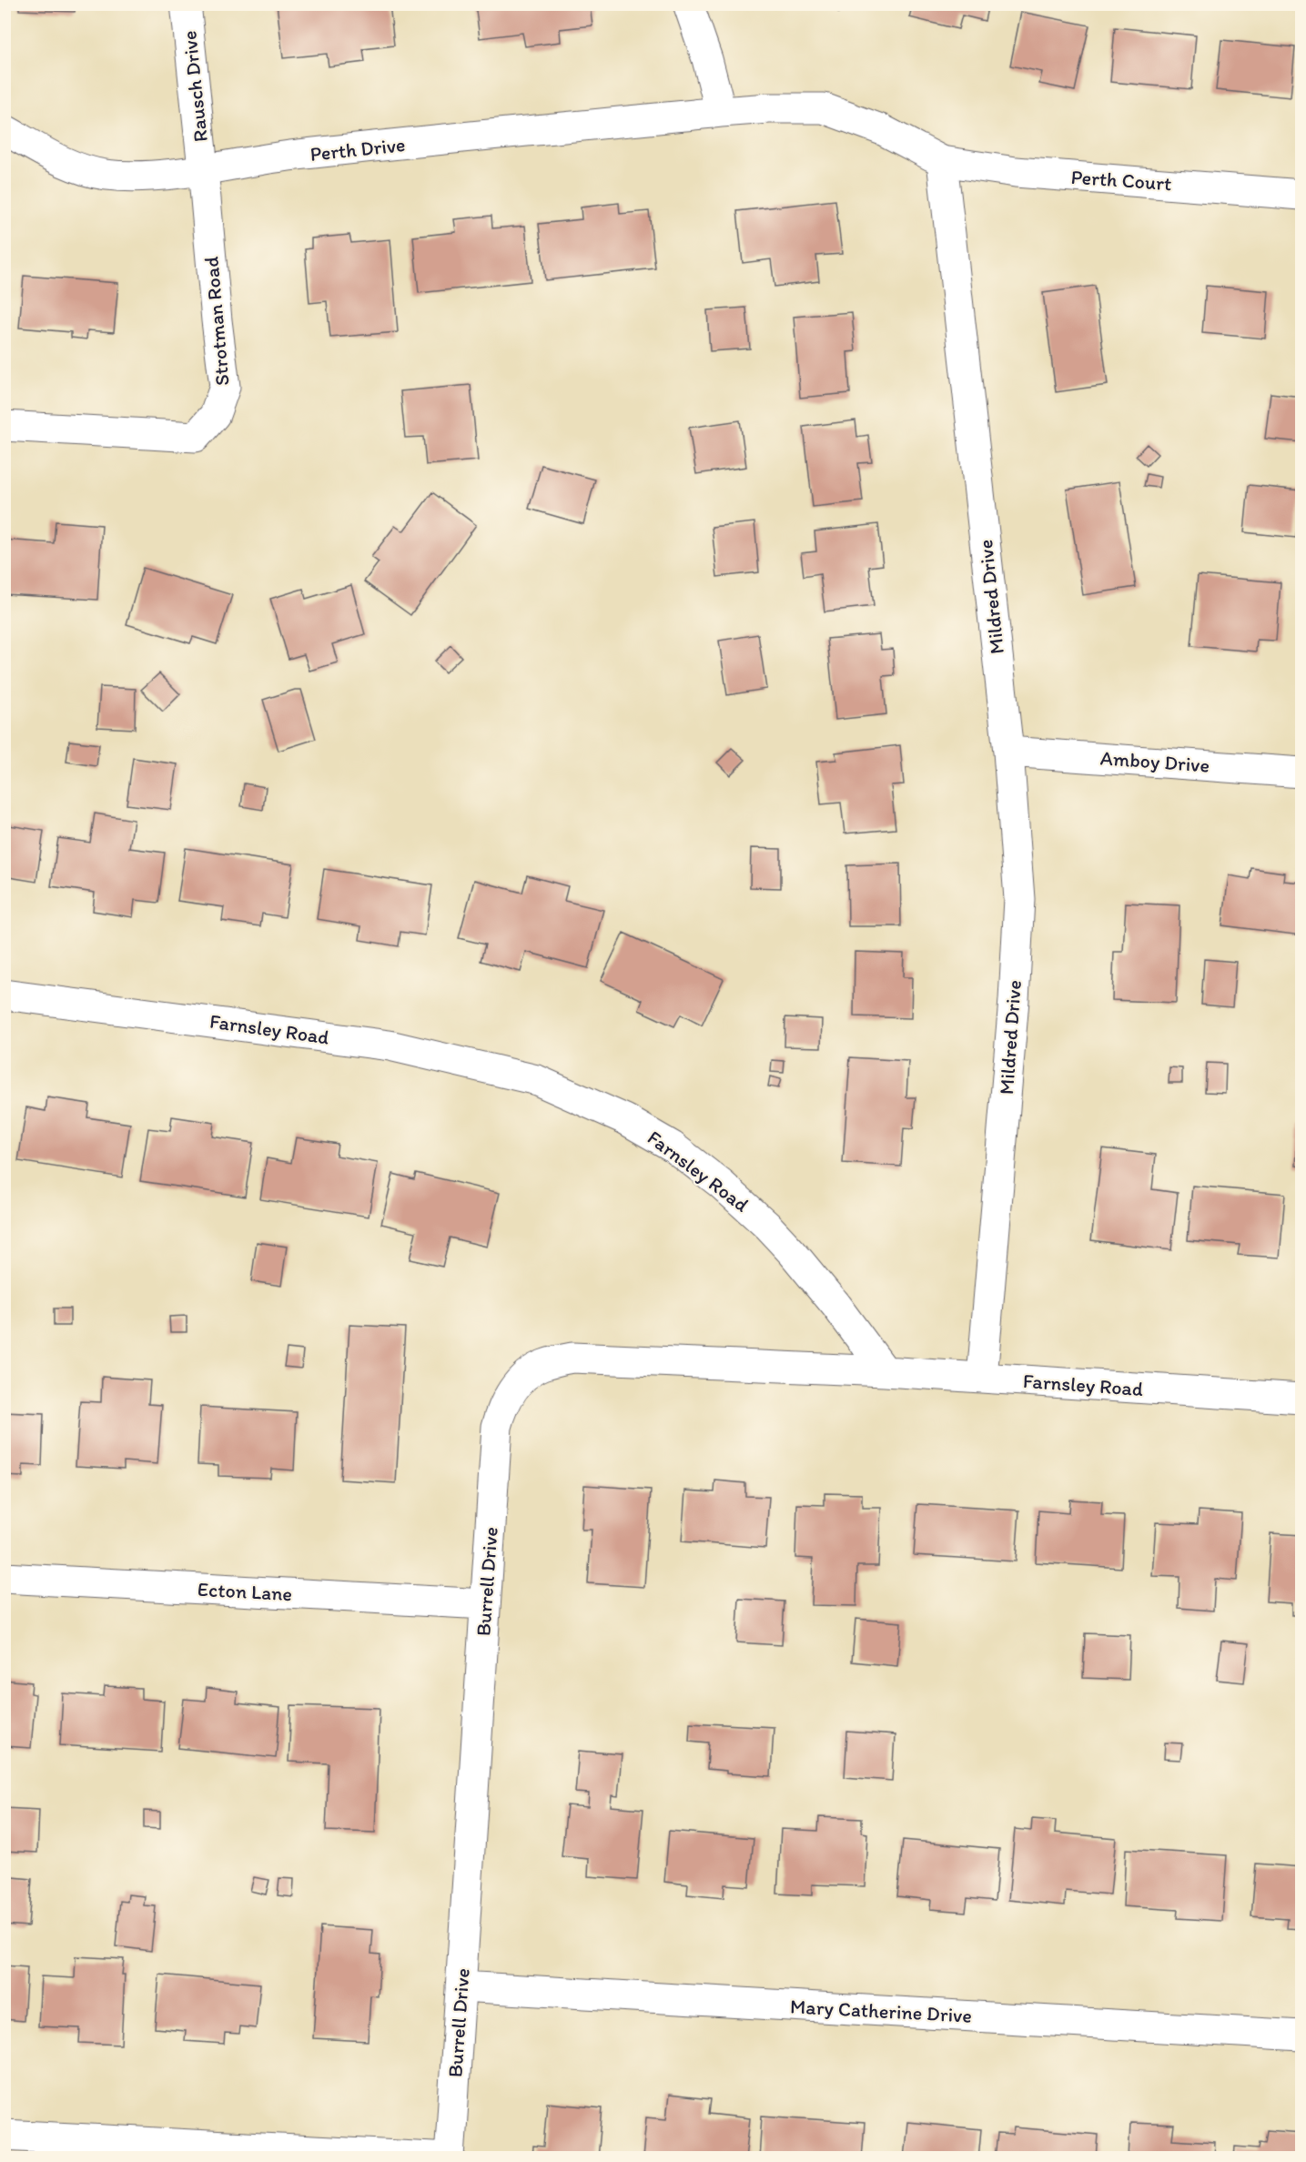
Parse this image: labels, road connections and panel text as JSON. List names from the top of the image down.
{
  "streets": {
    "street": [
      "Rausch Drive",
      "Perth Drive",
      "Perth Court",
      "Strotman Road",
      "Mildred Drive",
      "Amboy Drive",
      "Farnsley Road",
      "Burrell Drive",
      "Ecton Lane",
      "Mary Catherine Drive"
    ]
  },
  "crossings": [
    ["Rausch Drive", "Perth Drive"],
    ["Rausch Drive", "Strotman Road"],
    ["Perth Drive", "Strotman Road"],
    ["Perth Court", "Mildred Drive"],
    ["Mildred Drive", "Amboy Drive"],
    ["Mildred Drive", "Farnsley Road"],
    ["Farnsley Road", "Burrell Drive"],
    ["Burrell Drive", "Ecton Lane"],
    ["Burrell Drive", "Mary Catherine Drive"]
  ]
}
